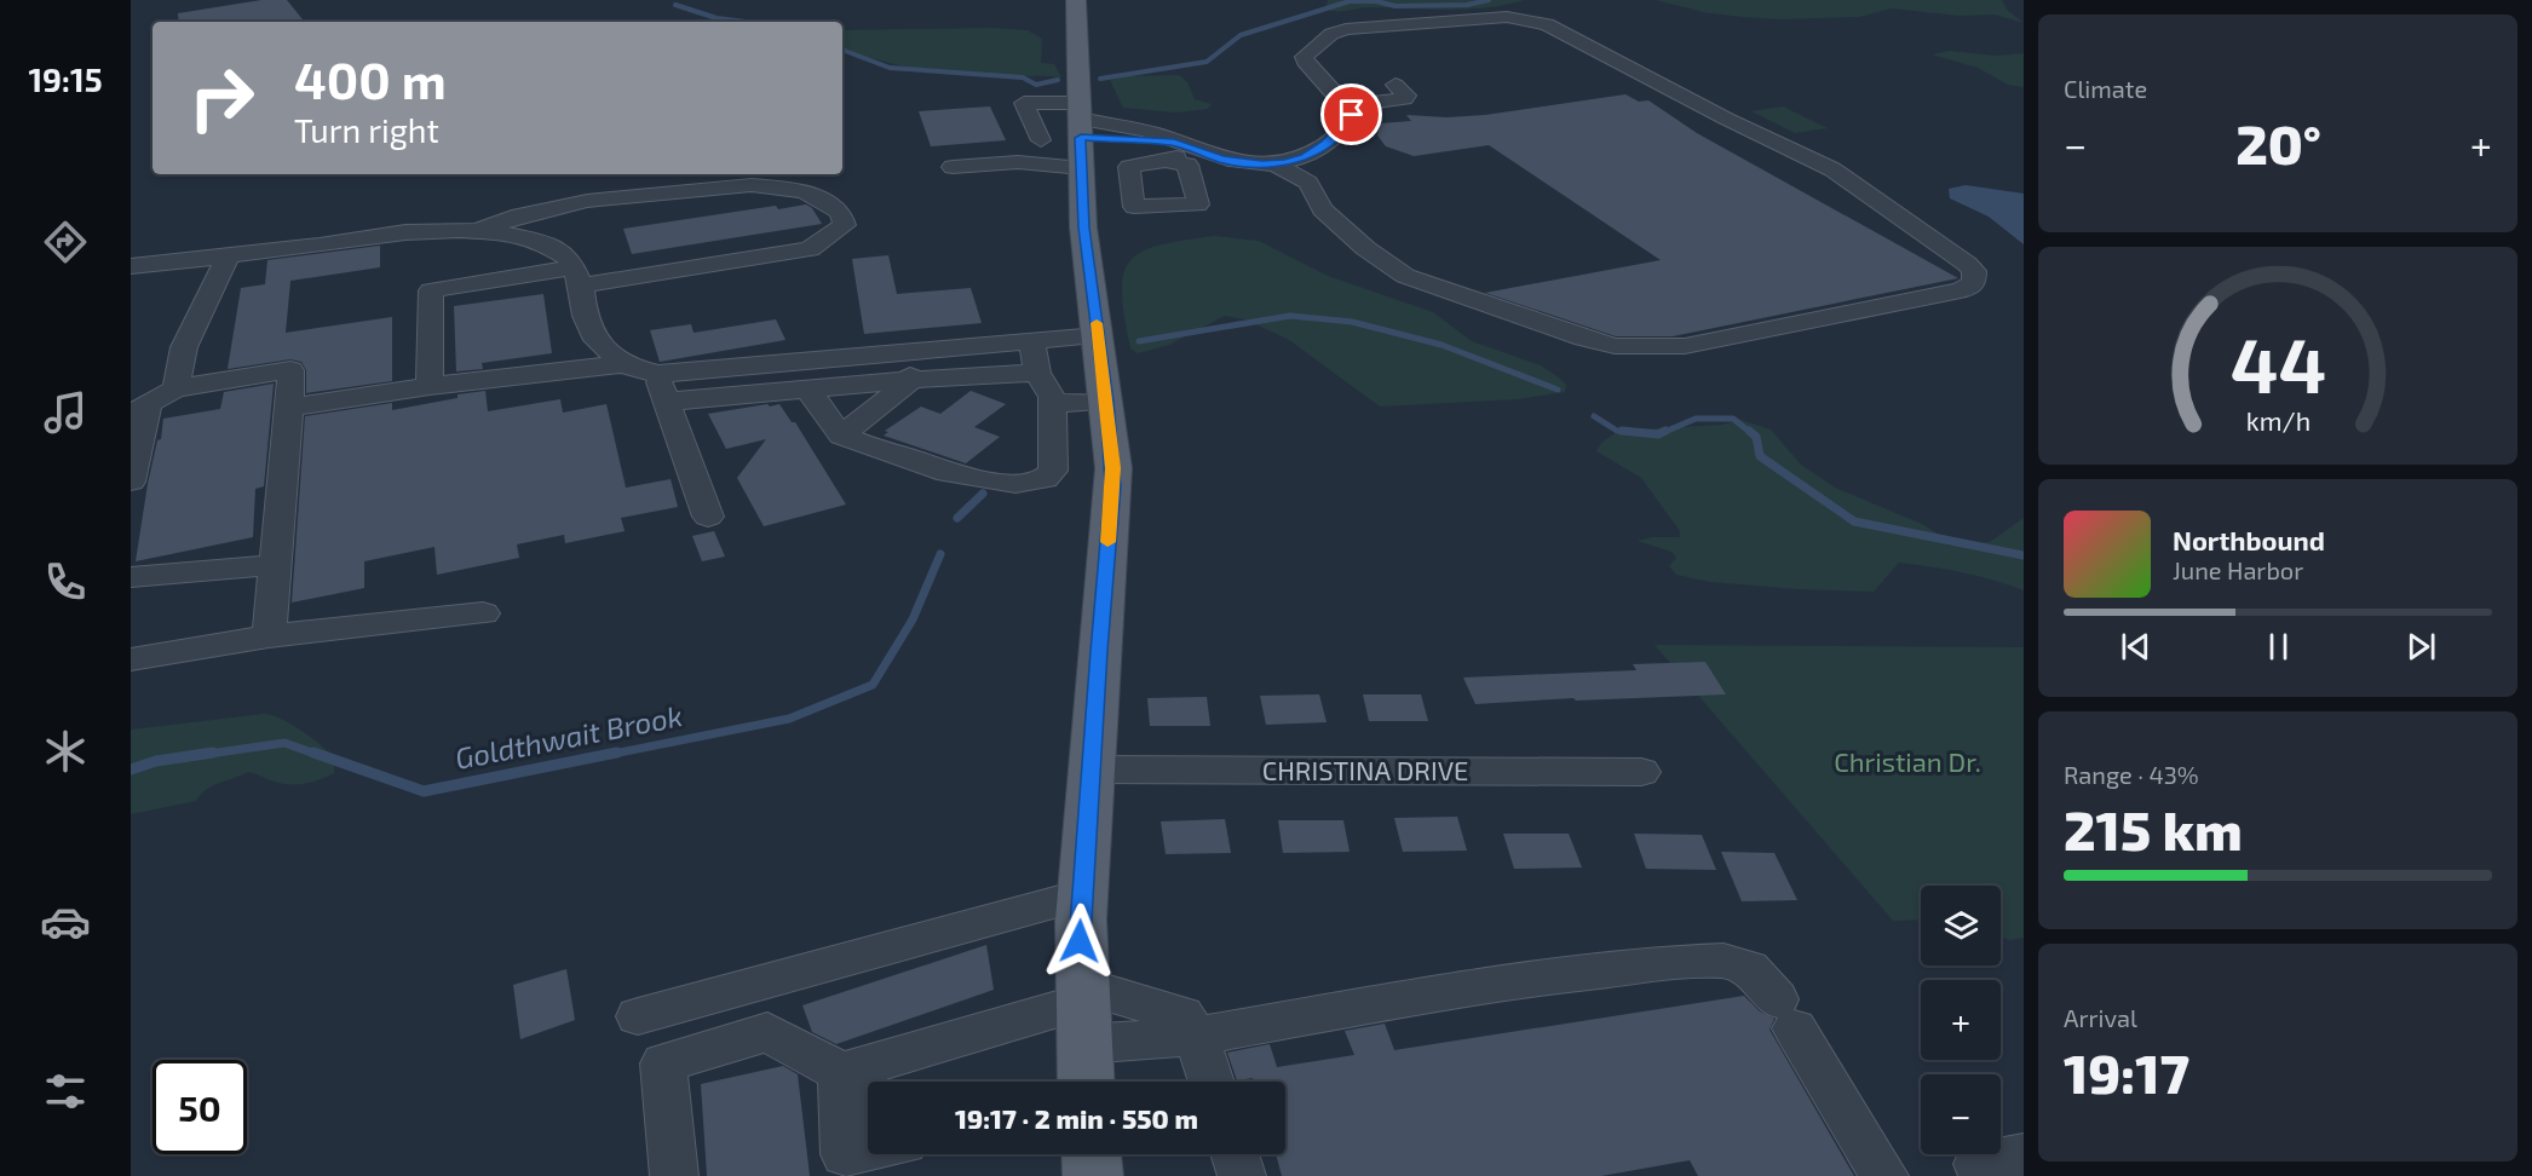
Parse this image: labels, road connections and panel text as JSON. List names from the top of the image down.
{
  "streets": {
    "street": ["CHRISTINA DRIVE"]
  },
  "water": ["Goldthwait Brook"],
  "parks": ["Christian Dr."],
  "page": {
    "tabs": "19:15",
    "tile": [
      "Climate",
      ["Range · 43%", "215 km"],
      ["Arrival", "19:17"]
    ],
    "turn": ["400 m", "Turn right"],
    "heat": ["−", "20°", "+"],
    "song": ["Northbound", "June Harbor"],
    "map_buttons": ["+", "−"],
    "limit": "50",
    "trip": "19:17 · 2 min · 550 m",
    "gauge": ["44", "km/h"]
  }
}
